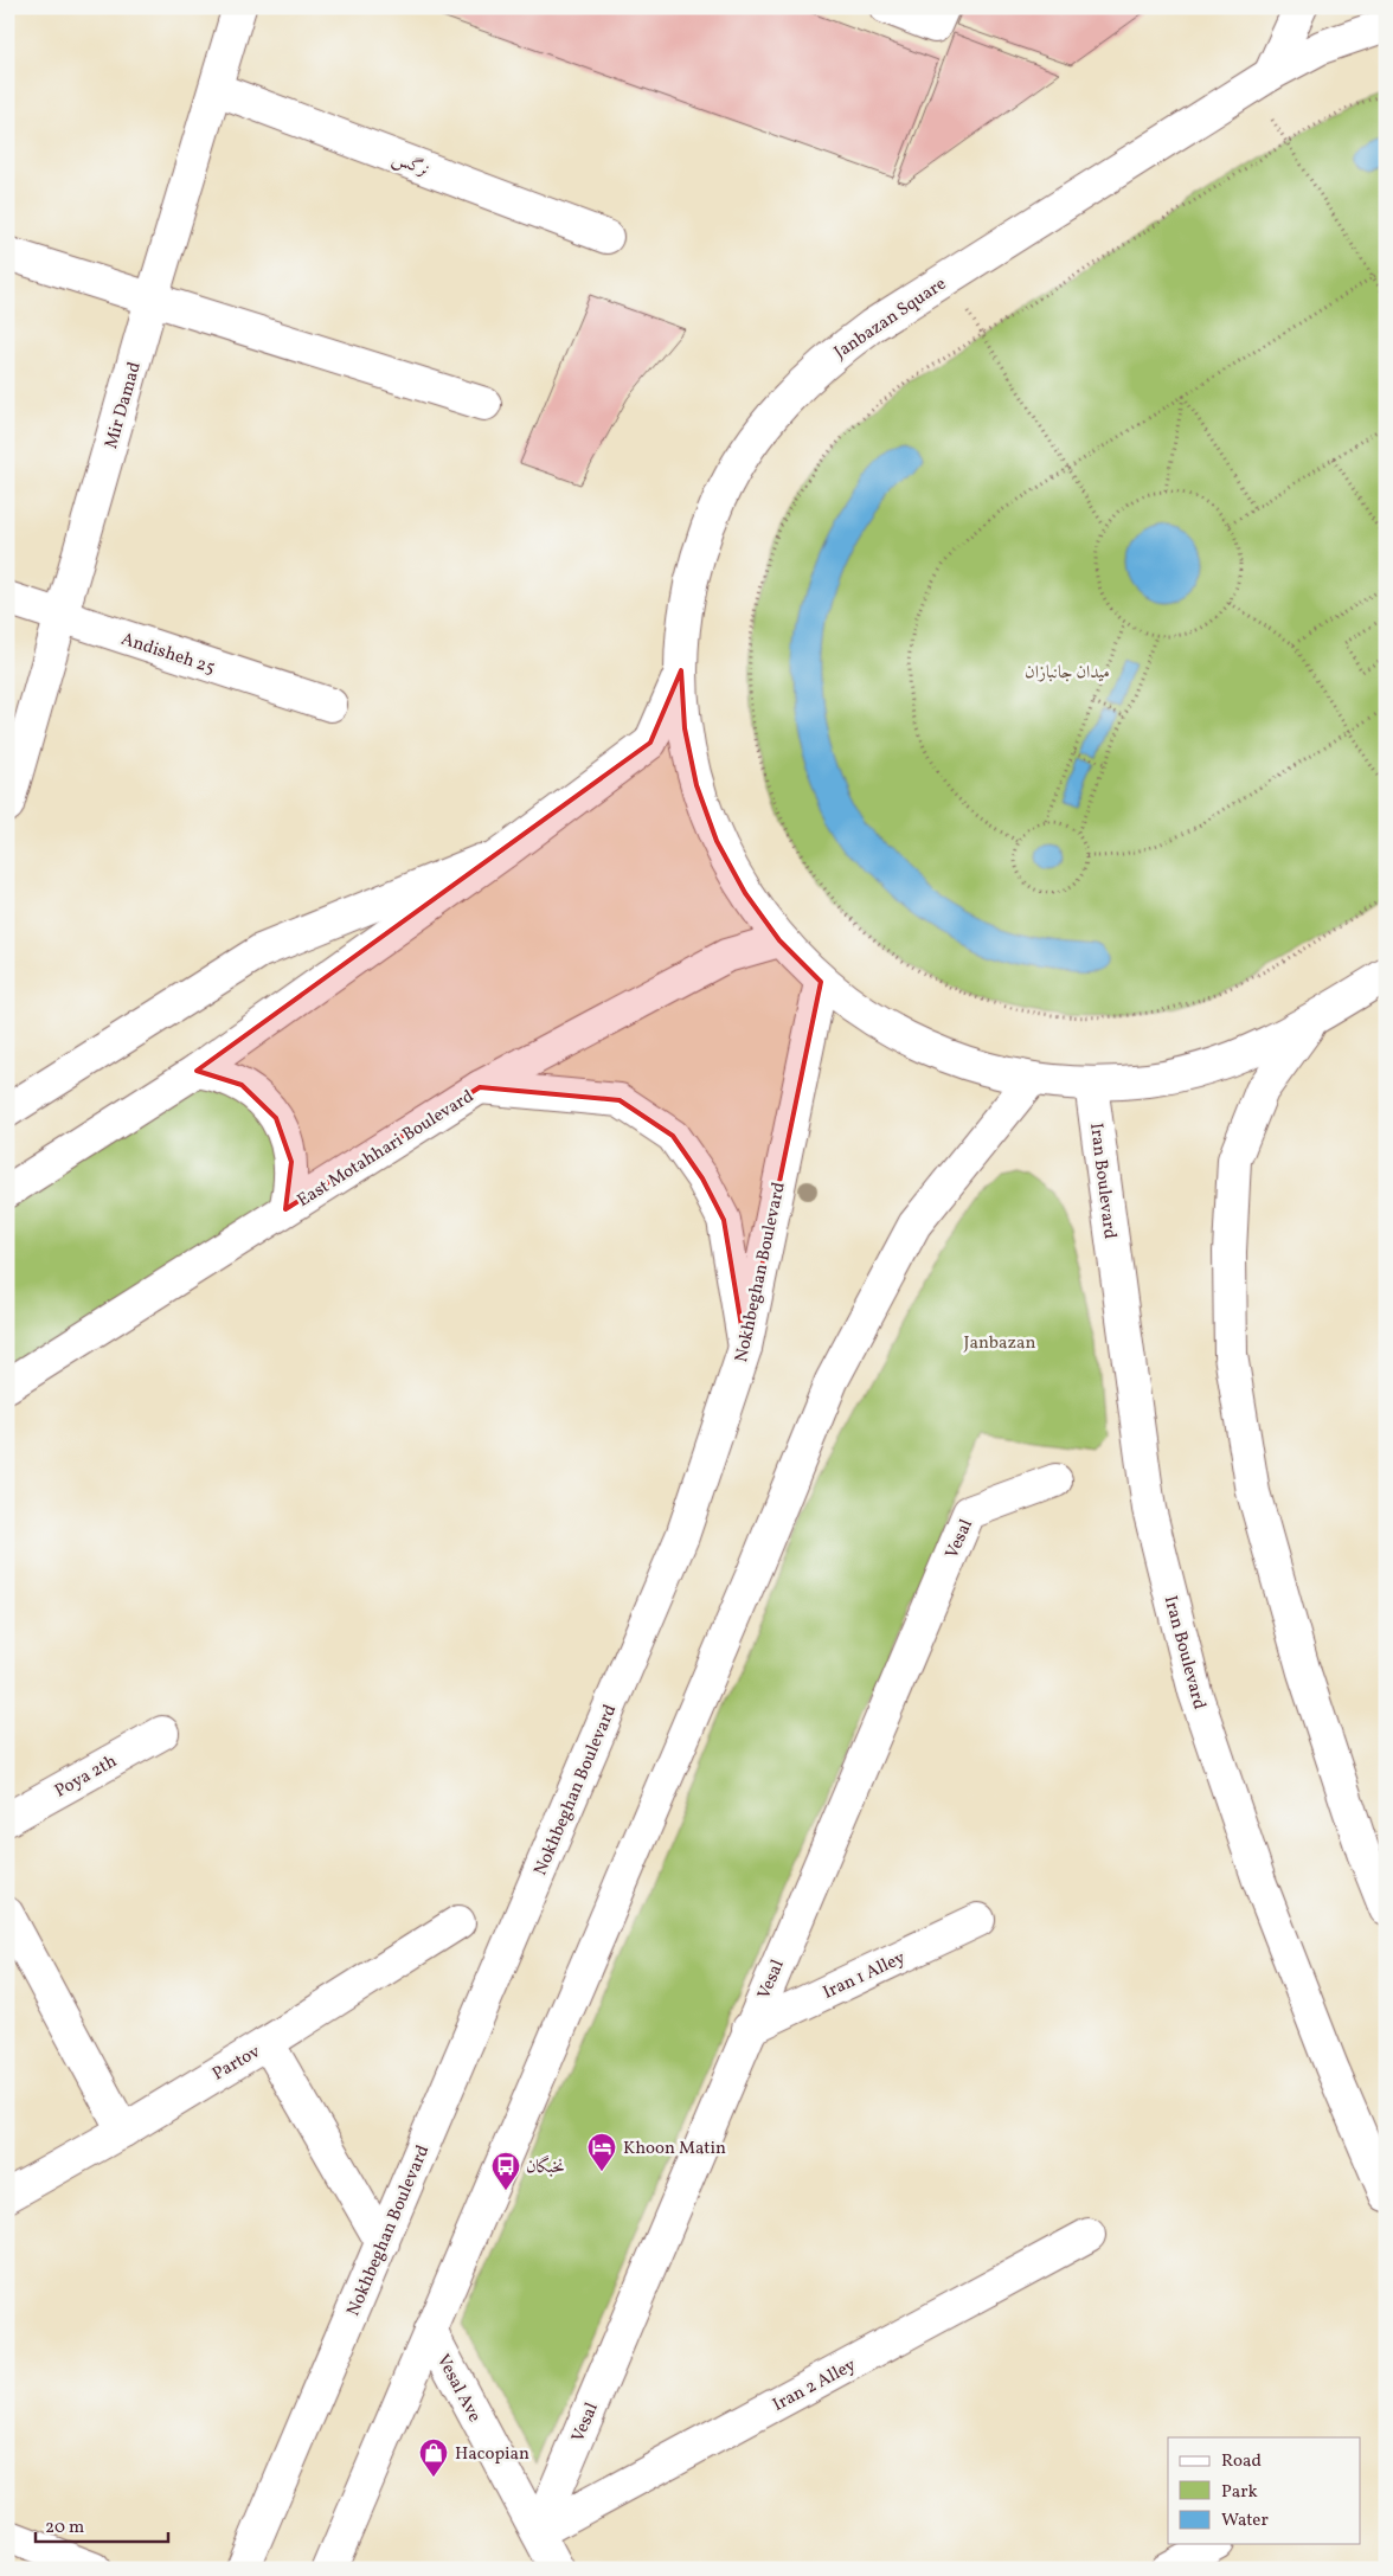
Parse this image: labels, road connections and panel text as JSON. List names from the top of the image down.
{
  "streets": {
    "main road": [
      "نرگس",
      "Janbazan Square",
      "Mir Damad",
      "Andisheh 25",
      "East Motahhari Boulevard",
      "Iran Boulevard",
      "Nokhbeghan Boulevard",
      "Vesal",
      "Poya 2th",
      "Iran 1 Alley",
      "Partov",
      "Iran 2 Alley",
      "Vesal Ave"
    ]
  },
  "crossings": [
    ["نرگس", "Mir Damad"],
    ["Janbazan Square", "East Motahhari Boulevard"],
    ["Janbazan Square", "Iran Boulevard"],
    ["Janbazan Square", "Nokhbeghan Boulevard"],
    ["Mir Damad", "Andisheh 25"],
    ["Nokhbeghan Boulevard", "Partov"],
    ["Vesal", "Iran 1 Alley"],
    ["Vesal", "Iran 2 Alley"],
    ["Vesal", "Vesal Ave"],
    ["Iran 2 Alley", "Vesal Ave"]
  ],
  "parks": ["میدان جانبازان", "Janbazan"],
  "places": {
    "hotel": ["Khoon Matin"],
    "bus stop": ["نخبگان"],
    "shop": ["Hacopian"]
  },
  "legend": ["Road", "Park", "Water"],
  "scale_bar": "20 m"
}
